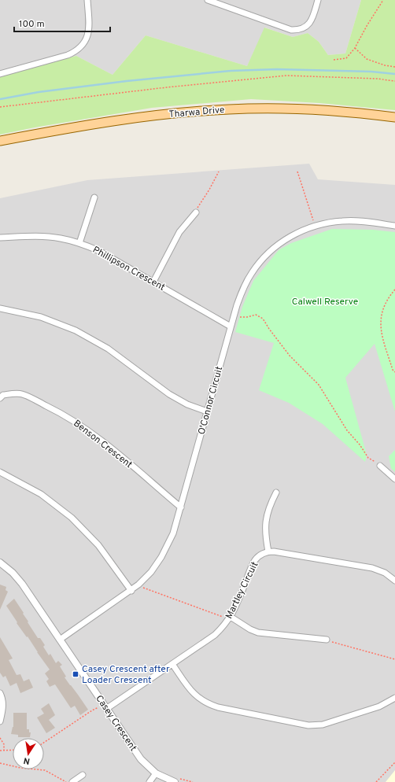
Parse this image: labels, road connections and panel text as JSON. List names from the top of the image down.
{
  "streets": {
    "main road": ["Tharwa Drive"],
    "street": [
      "Phillipson Crescent",
      "O'Connor Circuit",
      "Benson Crescent",
      "Martley Circuit",
      "Casey Crescent"
    ]
  },
  "crossings": [
    ["Phillipson Crescent", "O'Connor Circuit"],
    ["O'Connor Circuit", "Benson Crescent"],
    ["O'Connor Circuit", "Casey Crescent"],
    ["Martley Circuit", "Casey Crescent"]
  ],
  "parks": ["Calwell Reserve"],
  "places": {
    "transit": ["Casey Crescent after Loader Crescent"]
  },
  "scale_bar": "100 m",
  "north": "bottom"
}
